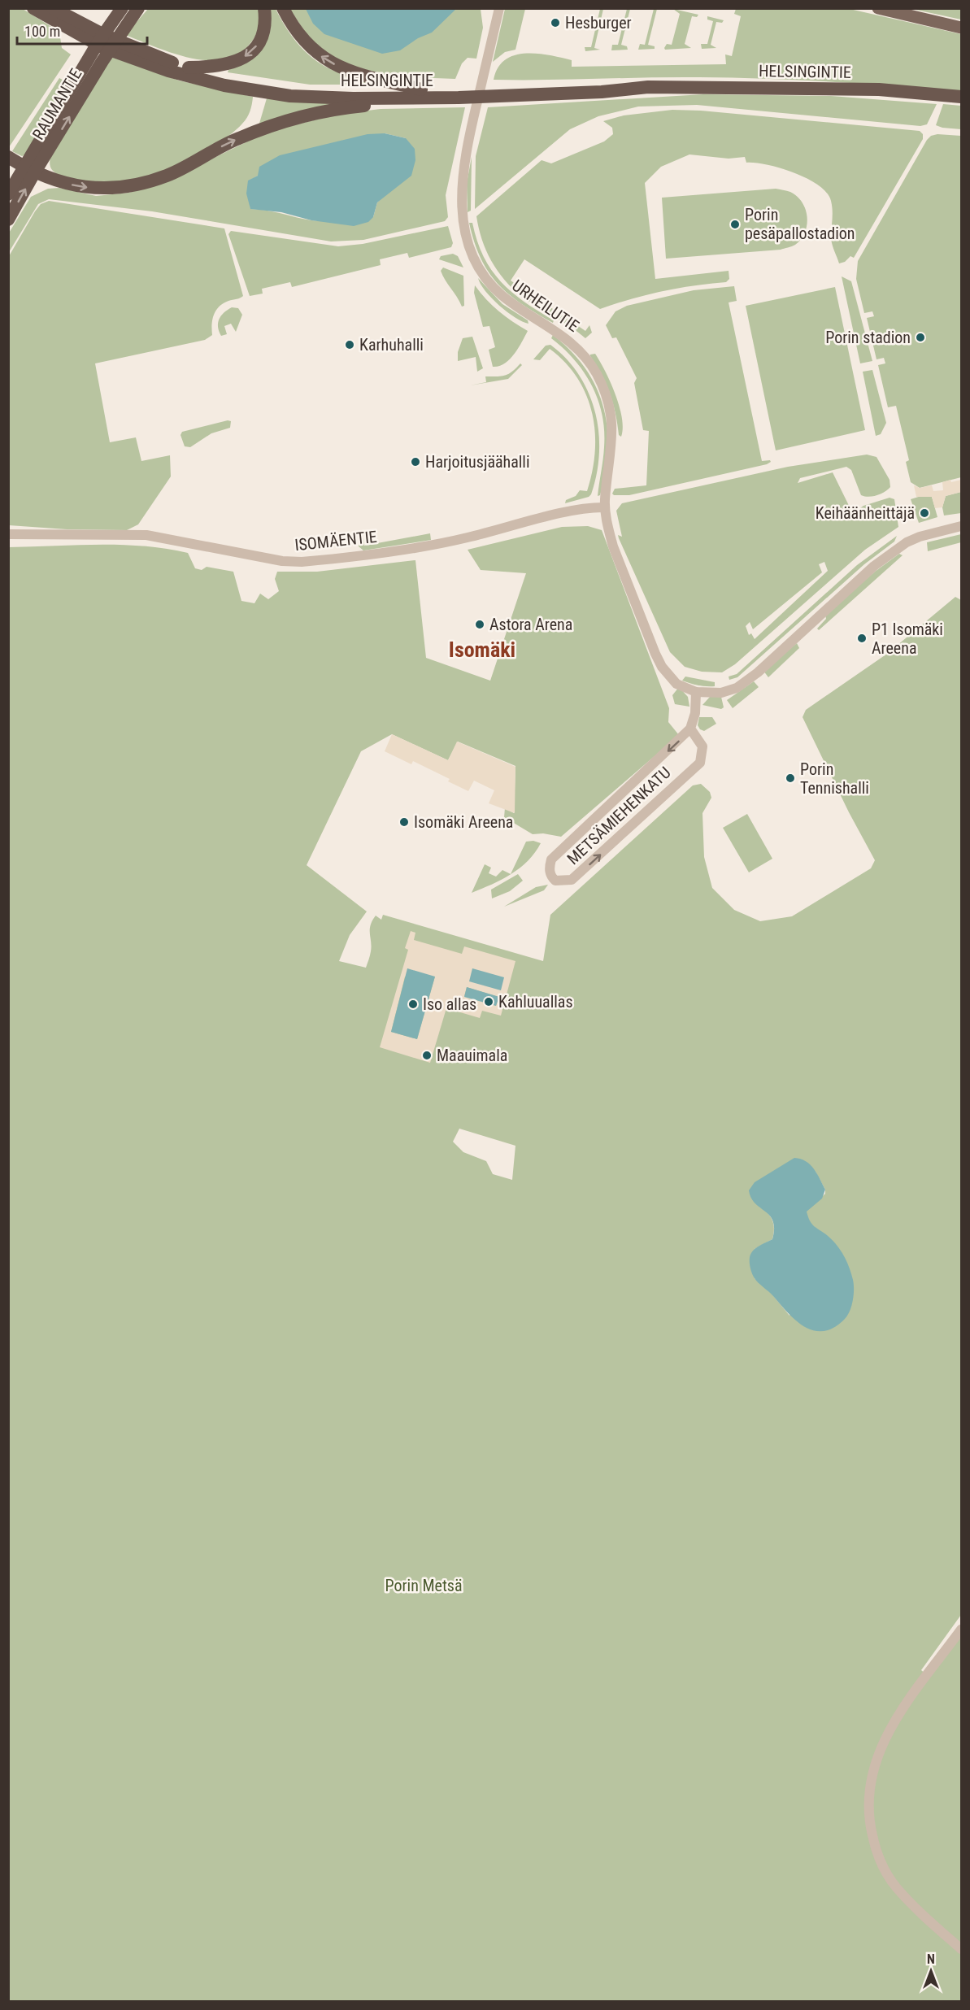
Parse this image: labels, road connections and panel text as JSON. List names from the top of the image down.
{
  "streets": {
    "highway": ["HELSINGINTIE", "RAUMANTIE"],
    "street": ["URHEILUTIE", "ISOMÄENTIE", "METSÄMIEHENKATU"]
  },
  "crossings": [
    ["URHEILUTIE", "ISOMÄENTIE"]
  ],
  "districts": ["Isomäki"],
  "parks": ["Porin Metsä"],
  "places": [
    "Hesburger",
    "Porin pesäpallostadion",
    "Porin stadion",
    "Karhuhalli",
    "Harjoitusjäähalli",
    "Keihäänheittäjä",
    "Astora Arena",
    "P1 Isomäki Areena",
    "Porin Tennishalli",
    "Isomäki Areena",
    "Kahluuallas",
    "Iso allas",
    "Maauimala"
  ],
  "scale_bar": "100 m",
  "north": "top"
}
